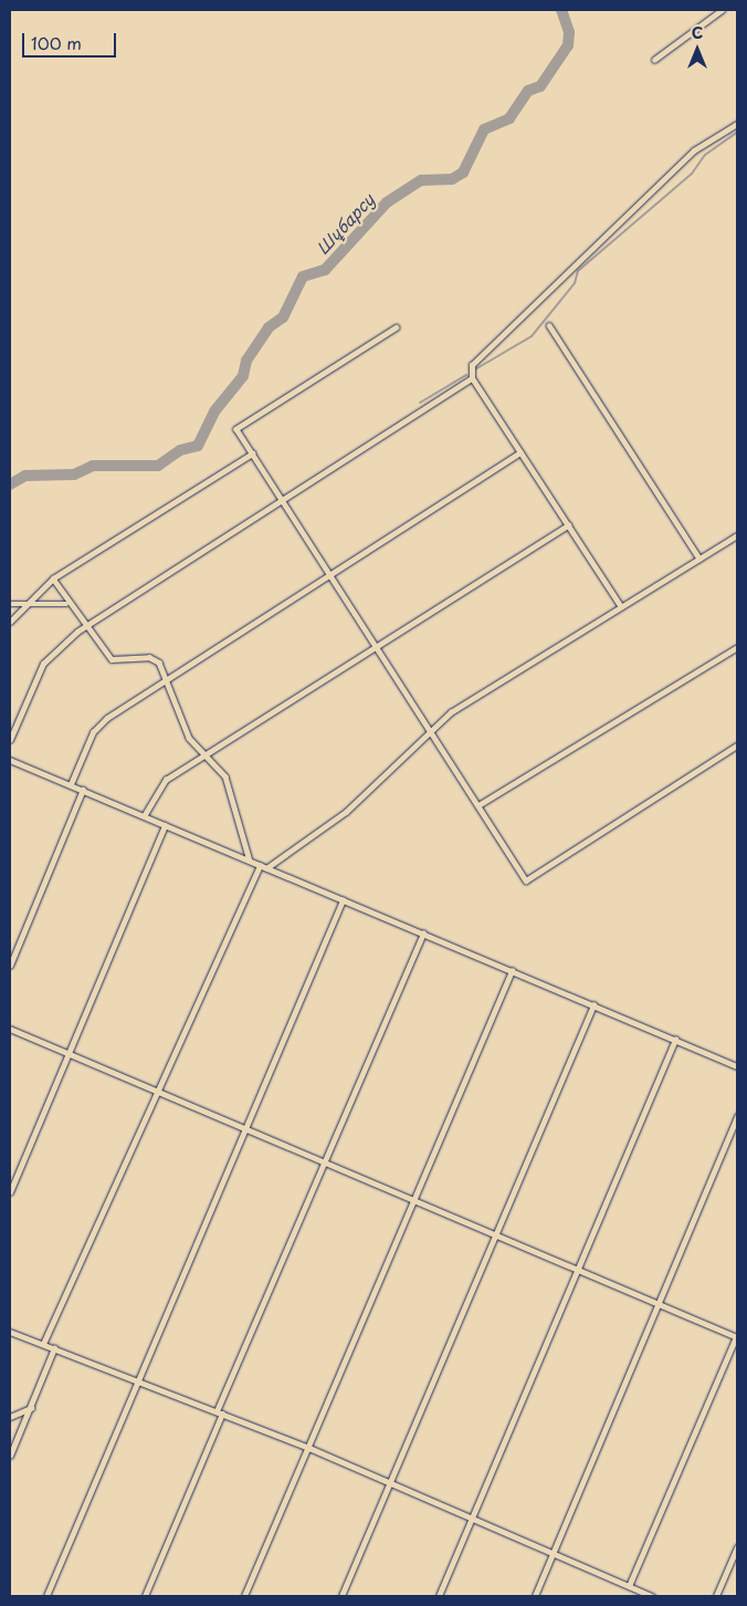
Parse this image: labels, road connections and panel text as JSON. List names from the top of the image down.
{
  "water": ["Шұбарсу"],
  "scale_bar": "100 m",
  "north": "top"
}
